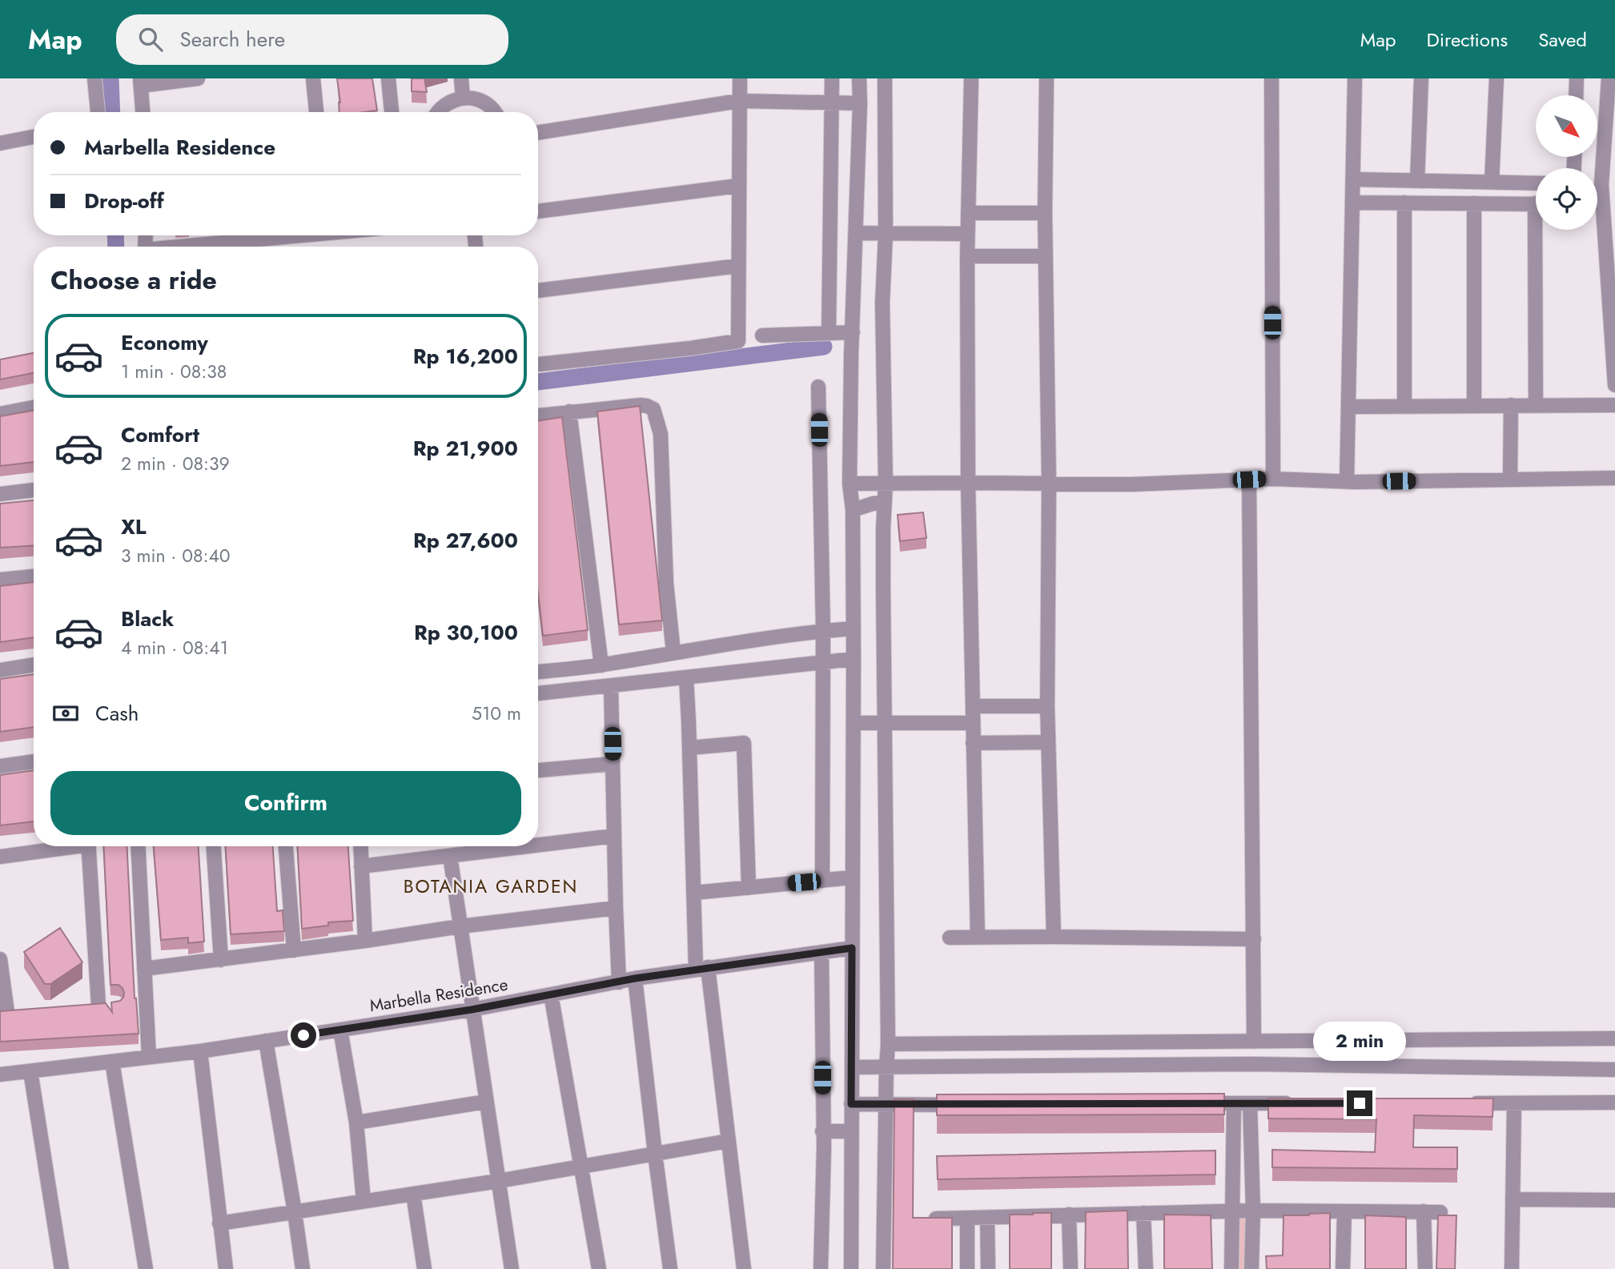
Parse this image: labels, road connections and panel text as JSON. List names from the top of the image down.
{
  "streets": {
    "street": ["Marbella Residence"]
  },
  "districts": ["BOTANIA GARDEN"],
  "north": "bottom right",
  "page": {
    "header": "Map",
    "search": "Search here",
    "nav": ["Map", "Directions", "Saved"],
    "banner": ["Marbella Residence", "Drop-off"],
    "heading": "Choose a ride",
    "list": [
      {
        "name": "Economy",
        "note": "1 min · 08:38",
        "value": "Rp 16,200"
      },
      {
        "name": "Comfort",
        "note": "2 min · 08:39",
        "value": "Rp 21,900"
      },
      {
        "name": "XL",
        "note": "3 min · 08:40",
        "value": "Rp 27,600"
      },
      {
        "name": "Black",
        "note": "4 min · 08:41",
        "value": "Rp 30,100"
      }
    ],
    "pay": ["Cash", "510 m"],
    "buttons": "Confirm",
    "bubble": "2 min"
  }
}
